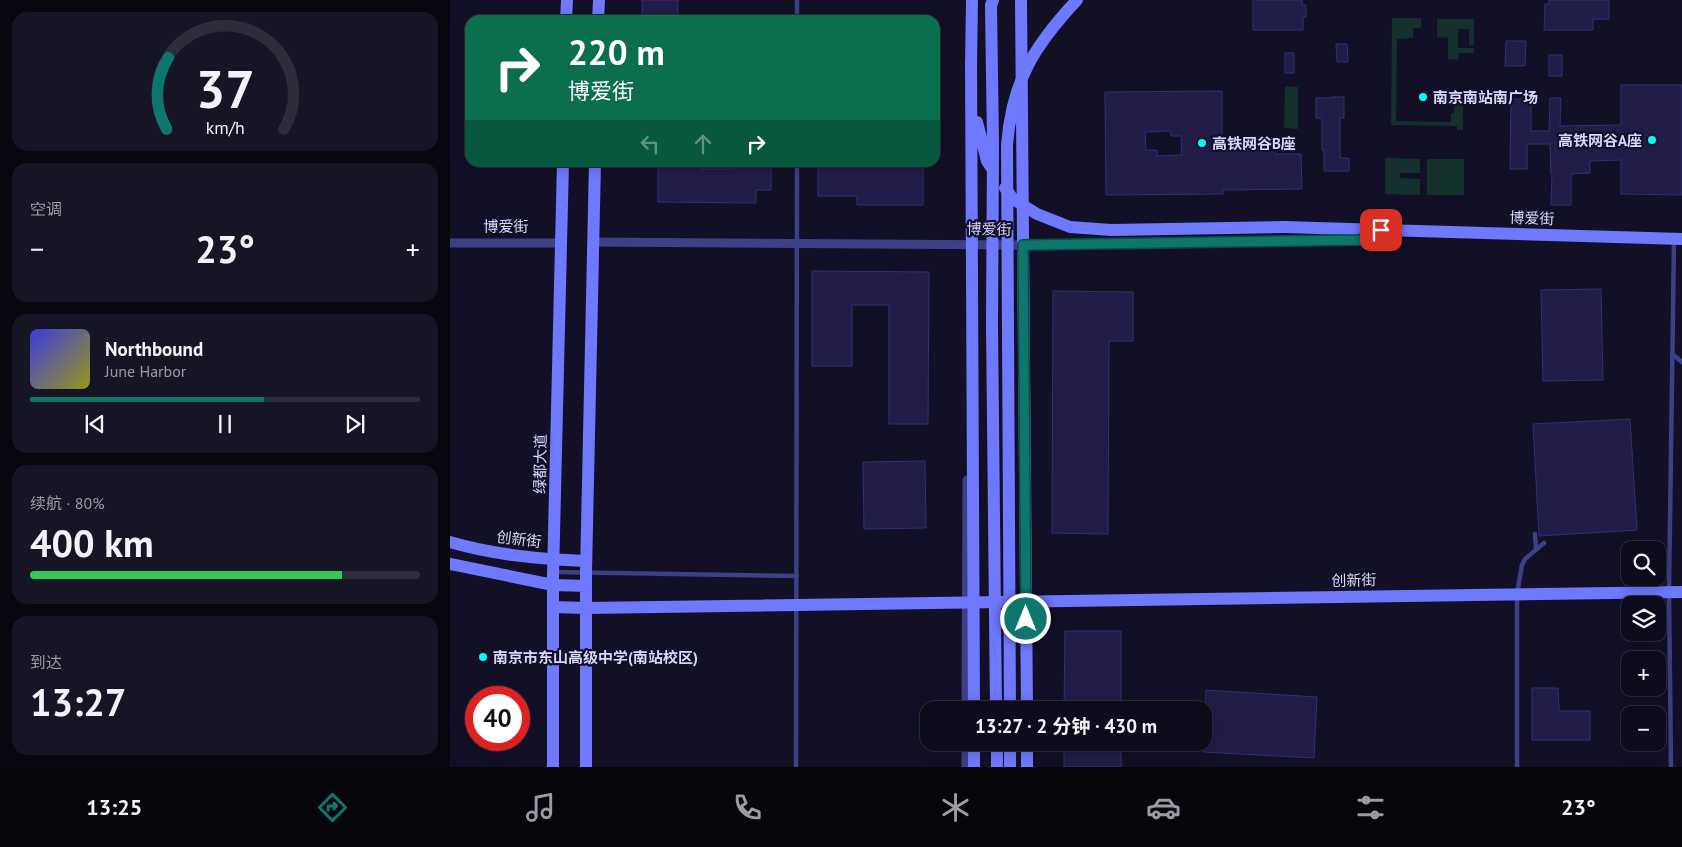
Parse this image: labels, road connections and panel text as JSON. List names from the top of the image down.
{
  "streets": {
    "main road": ["博爱街", "绿都大道", "创新街"]
  },
  "crossings": [
    ["博爱街", "绿都大道"],
    ["绿都大道", "创新街"]
  ],
  "places": [
    "南京南站南广场",
    "高铁网谷A座",
    "高铁网谷B座",
    "南京市东山高级中学(南站校区)"
  ],
  "page": {
    "turn": ["220 m", "博爱街"],
    "tile": [
      "空调",
      ["续航 · 80%", "400 km"],
      ["到达", "13:27"]
    ],
    "heat": ["−", "23°", "+"],
    "song": ["Northbound", "June Harbor"],
    "map_buttons": ["+", "−"],
    "limit": "40",
    "trip": "13:27 · 2 分钟 · 430 m",
    "tabs": ["13:25", "23°"],
    "gauge": ["37", "km/h"]
  }
}
